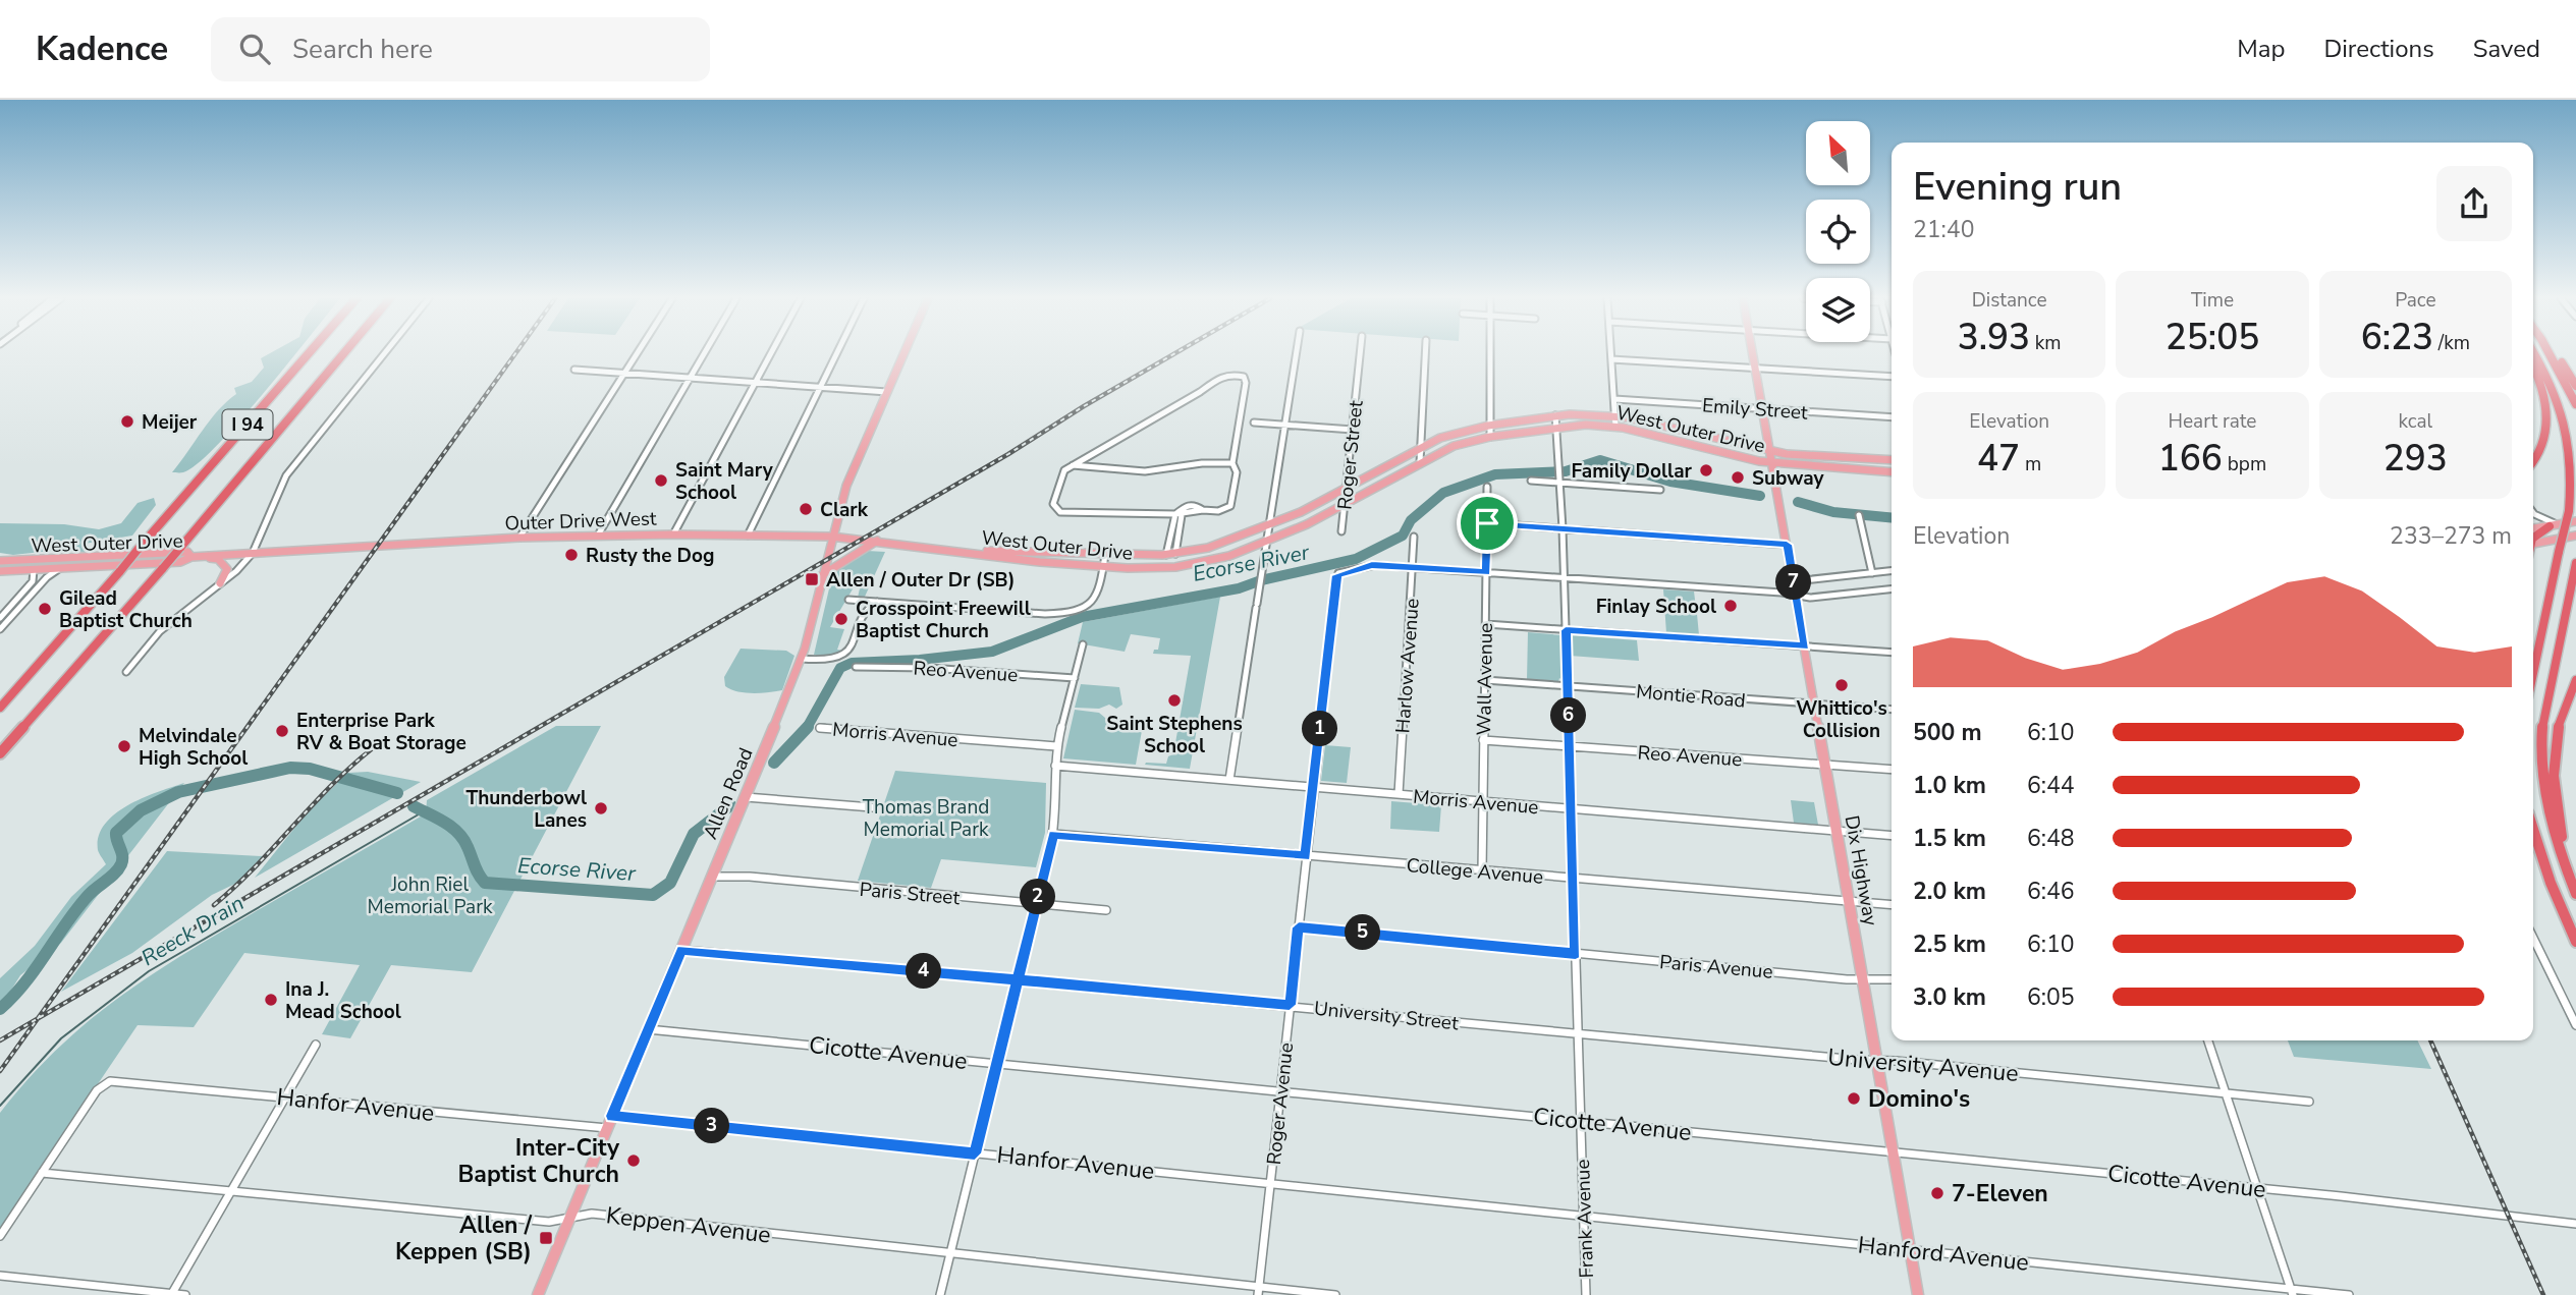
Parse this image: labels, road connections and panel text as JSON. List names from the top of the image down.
{
  "streets": {
    "highway": ["I 94"],
    "main road": [
      "West Outer Drive",
      "Outer Drive West",
      "Allen Road",
      "Dix Highway"
    ],
    "street": [
      "Emily Street",
      "Roger Street",
      "Harlow Avenue",
      "Reo Avenue",
      "Wall Avenue",
      "Montie Road",
      "Morris Avenue",
      "College Avenue",
      "Paris Street",
      "Paris Avenue",
      "University Street",
      "Cicotte Avenue",
      "University Avenue",
      "Roger Avenue",
      "Hanfor Avenue",
      "Frank Avenue",
      "Keppen Avenue",
      "Hanford Avenue"
    ]
  },
  "crossings": [
    ["Emily Street", "Dix Highway"],
    ["West Outer Drive", "Roger Street"],
    ["West Outer Drive", "Outer Drive West"],
    ["West Outer Drive", "Dix Highway"],
    ["West Outer Drive", "Frank Avenue"],
    ["Outer Drive West", "Allen Road"],
    ["Harlow Avenue", "Morris Avenue"],
    ["Harlow Avenue", "Roger Avenue"],
    ["Reo Avenue", "Wall Avenue"],
    ["Reo Avenue", "Dix Highway"],
    ["Reo Avenue", "Frank Avenue"],
    ["Wall Avenue", "Montie Road"],
    ["Wall Avenue", "Morris Avenue"],
    ["Wall Avenue", "College Avenue"],
    ["Montie Road", "Dix Highway"],
    ["Montie Road", "Frank Avenue"],
    ["Morris Avenue", "Dix Highway"],
    ["Morris Avenue", "Roger Avenue"],
    ["Morris Avenue", "Frank Avenue"],
    ["Allen Road", "Paris Street"],
    ["Allen Road", "University Street"],
    ["Allen Road", "Cicotte Avenue"],
    ["Allen Road", "Hanfor Avenue"],
    ["Allen Road", "Keppen Avenue"],
    ["College Avenue", "Dix Highway"],
    ["College Avenue", "Roger Avenue"],
    ["College Avenue", "Frank Avenue"],
    ["Dix Highway", "Paris Avenue"],
    ["Dix Highway", "Cicotte Avenue"],
    ["Dix Highway", "University Avenue"],
    ["Dix Highway", "Hanford Avenue"],
    ["Paris Avenue", "Roger Avenue"],
    ["Paris Avenue", "Frank Avenue"],
    ["University Street", "University Avenue"],
    ["University Street", "Roger Avenue"],
    ["Cicotte Avenue", "Roger Avenue"],
    ["Cicotte Avenue", "Frank Avenue"],
    ["University Avenue", "Frank Avenue"],
    ["Roger Avenue", "Hanfor Avenue"],
    ["Roger Avenue", "Keppen Avenue"],
    ["Hanfor Avenue", "Keppen Avenue"],
    ["Hanfor Avenue", "Hanford Avenue"],
    ["Frank Avenue", "Hanford Avenue"]
  ],
  "water": ["Ecorse River", "Reeck Drain"],
  "parks": ["Thomas Brand Memorial Park", "John Riel Memorial Park"],
  "places": {
    "other": [
      "Meijer",
      "Family Dollar",
      "Subway",
      "Saint Mary School",
      "Clark",
      "Rusty the Dog",
      "Finlay School",
      "Gilead Baptist Church",
      "Crosspoint Freewill Baptist Church",
      "Whittico's Collision",
      "Saint Stephens School",
      "Enterprise Park RV & Boat Storage",
      "Melvindale High School",
      "Thunderbowl Lanes",
      "Ina J. Mead School",
      "Domino's",
      "Inter-City Baptist Church",
      "7-Eleven"
    ],
    "transit": ["Allen / Outer Dr (SB)", "Allen / Keppen (SB)"]
  },
  "north": "top left",
  "page": {
    "header": "Kadence",
    "search": "Search here",
    "nav": ["Map", "Directions", "Saved"],
    "heading": ["Evening run", "21:40"],
    "stats": [
      ["Distance", "3.93 km"],
      ["Time", "25:05"],
      ["Pace", "6:23 /km"],
      ["Elevation", "47 m"],
      ["Heart rate", "166 bpm"],
      ["kcal", "293"]
    ],
    "chart": ["Elevation", "233–273 m"],
    "pins": [
      "7",
      "6",
      "1",
      "2",
      "5",
      "4",
      "3"
    ],
    "list": [
      {
        "name": "500 m",
        "note": "6:10"
      },
      {
        "name": "1.0 km",
        "note": "6:44"
      },
      {
        "name": "1.5 km",
        "note": "6:48"
      },
      {
        "name": "2.0 km",
        "note": "6:46"
      },
      {
        "name": "2.5 km",
        "note": "6:10"
      },
      {
        "name": "3.0 km",
        "note": "6:05"
      }
    ]
  }
}
